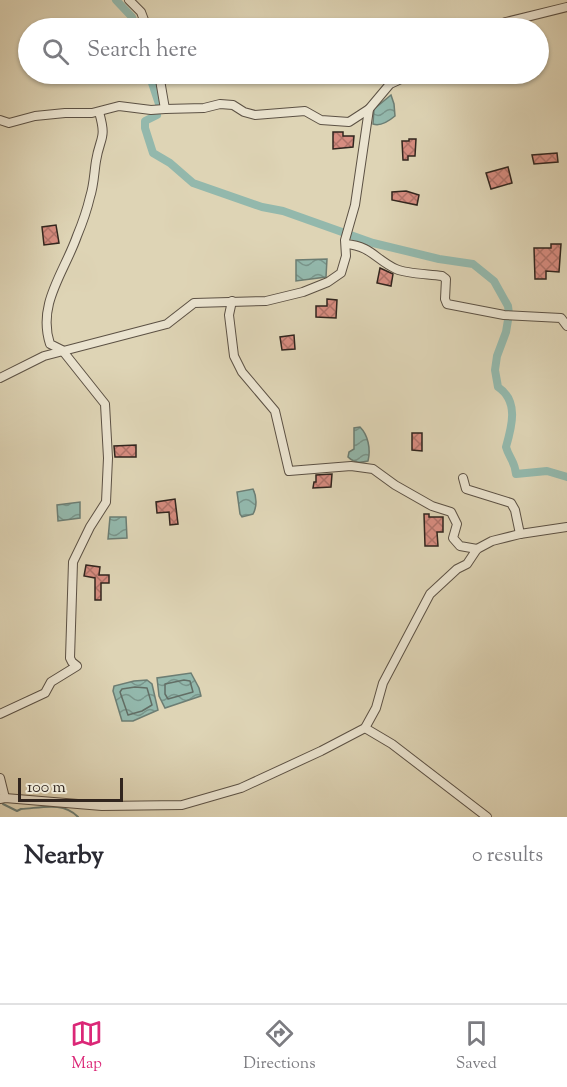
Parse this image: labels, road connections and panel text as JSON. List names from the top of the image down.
{
  "scale_bar": "100 m",
  "page": {
    "search": "Search here",
    "scale": "100 m",
    "heading": ["Nearby", "0 results"],
    "nav": ["Map", "Directions", "Saved"]
  }
}
